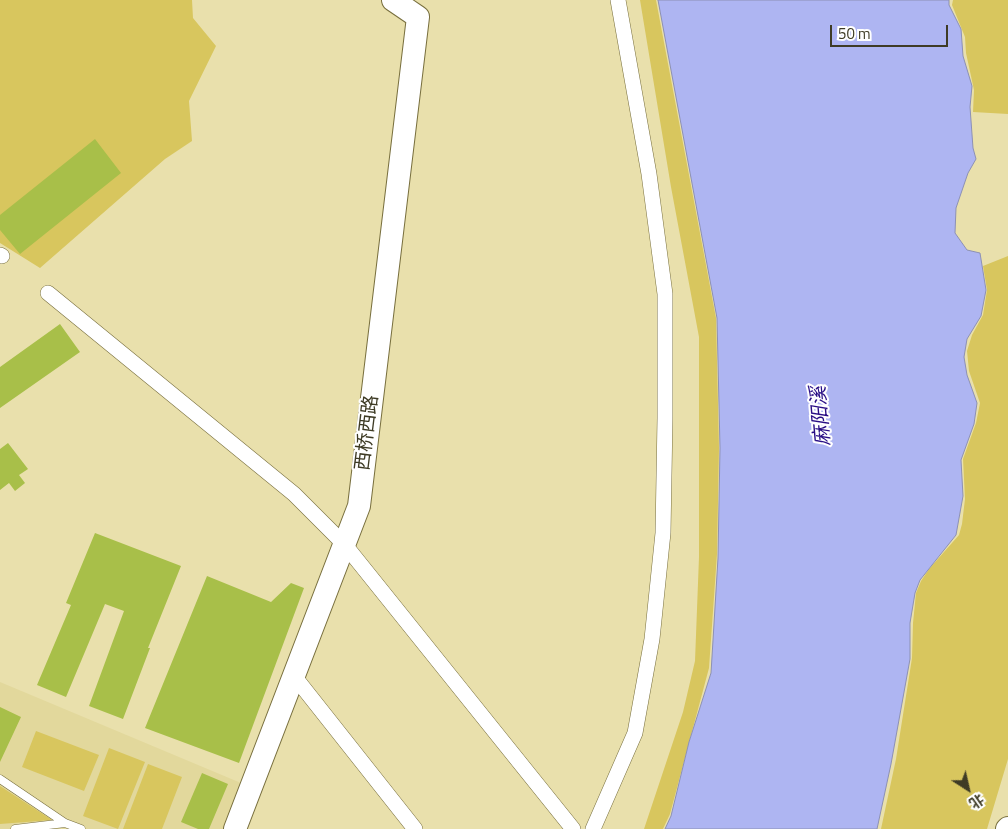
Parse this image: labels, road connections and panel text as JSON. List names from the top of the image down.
{
  "streets": {
    "main road": ["西桥西路"]
  },
  "water": ["麻阳溪"],
  "scale_bar": "50 m",
  "north": "bottom right"
}
